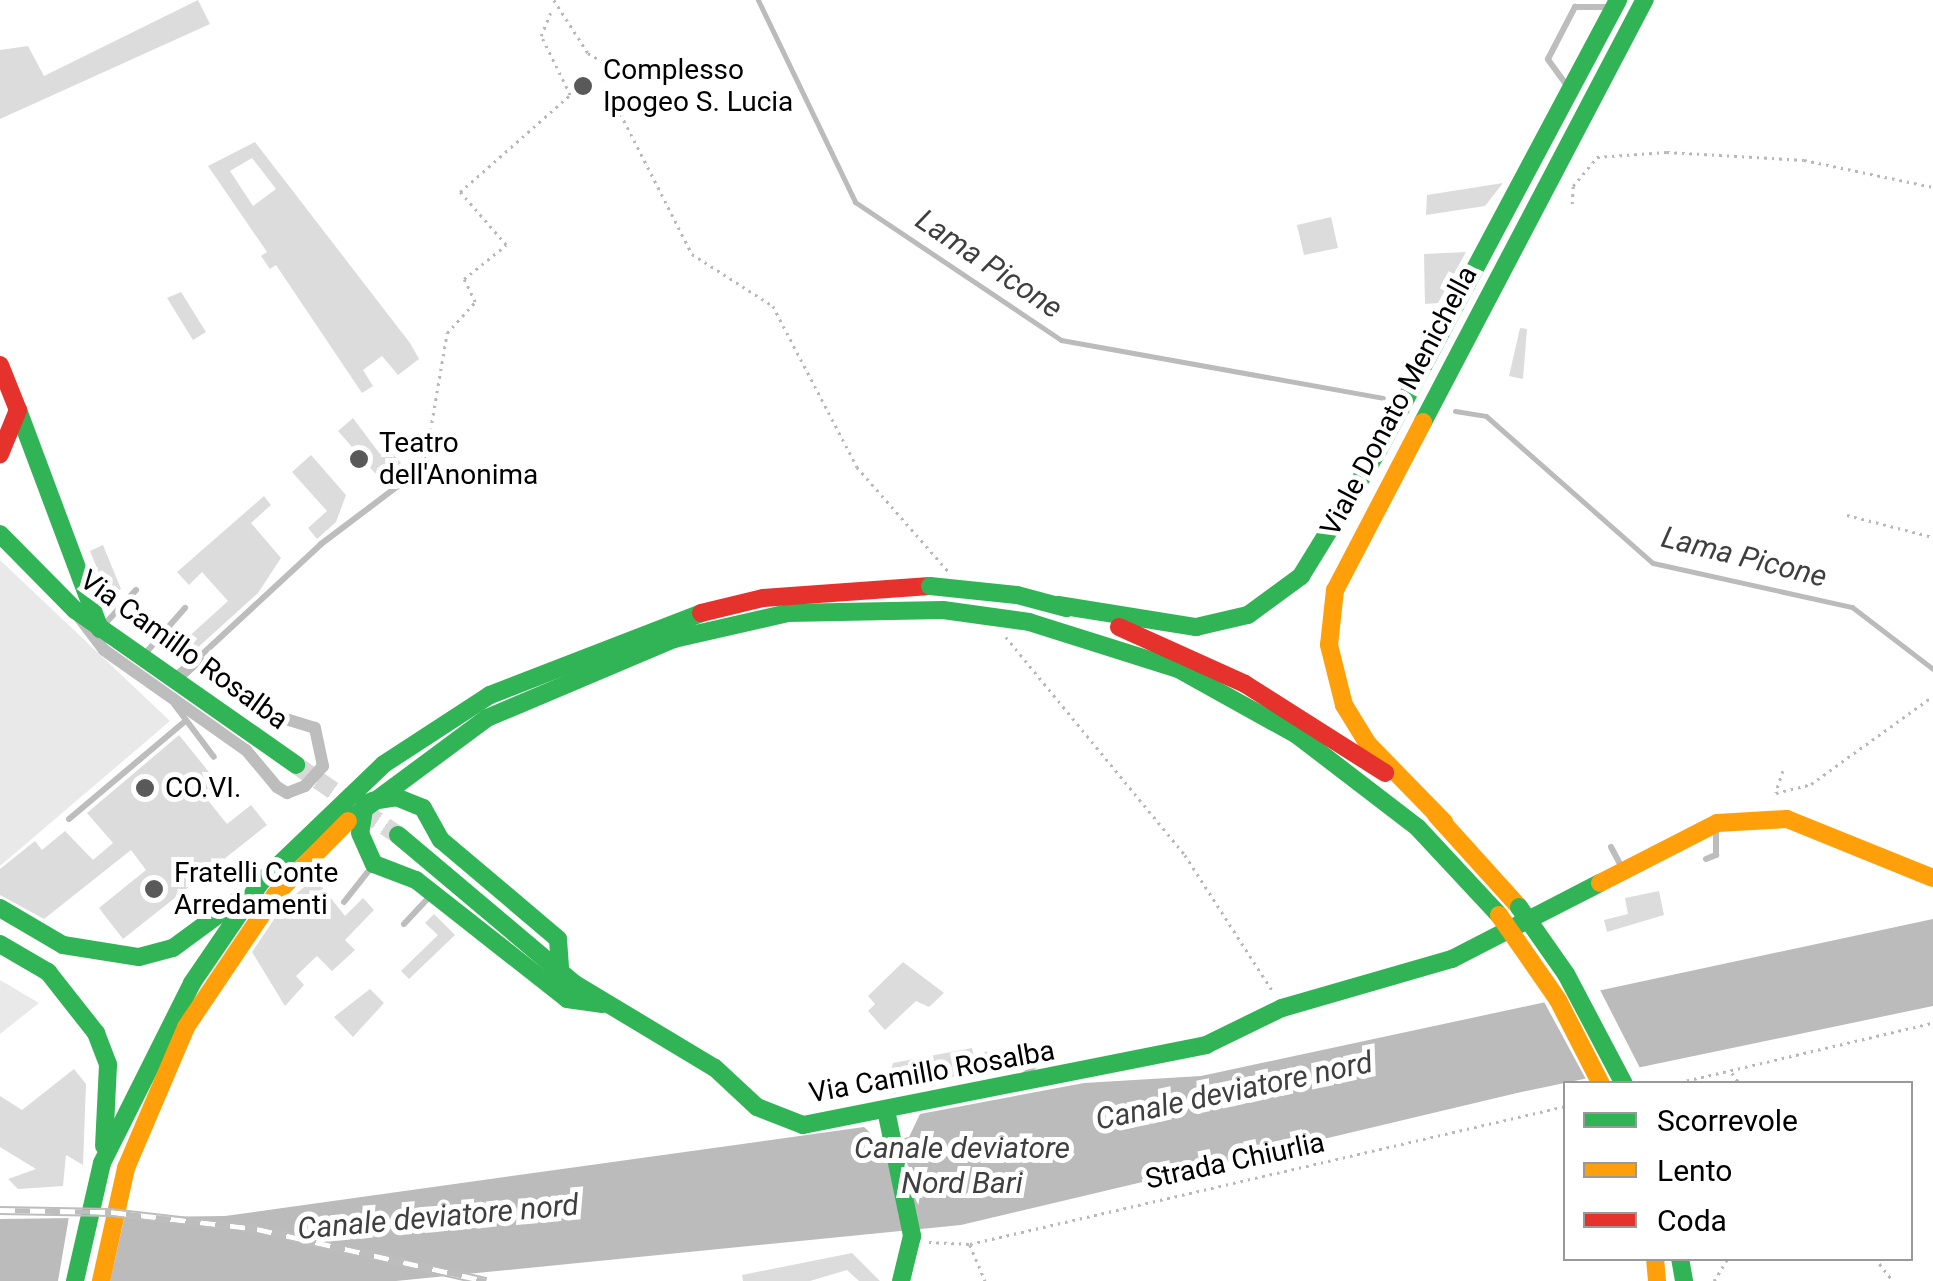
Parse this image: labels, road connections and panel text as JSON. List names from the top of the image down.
{
  "streets": {
    "main road": ["Viale Donato Menichella", "Via Camillo Rosalba"],
    "path": ["Strada Chiurlia"]
  },
  "water": ["Lama Picone", "Canale deviatore nord", "Canale deviatore Nord Bari"],
  "places": [
    "Complesso Ipogeo S. Lucia",
    "Teatro dell'Anonima",
    "CO.VI.",
    "Fratelli Conte Arredamenti"
  ],
  "legend": ["Scorrevole", "Lento", "Coda"]
}
